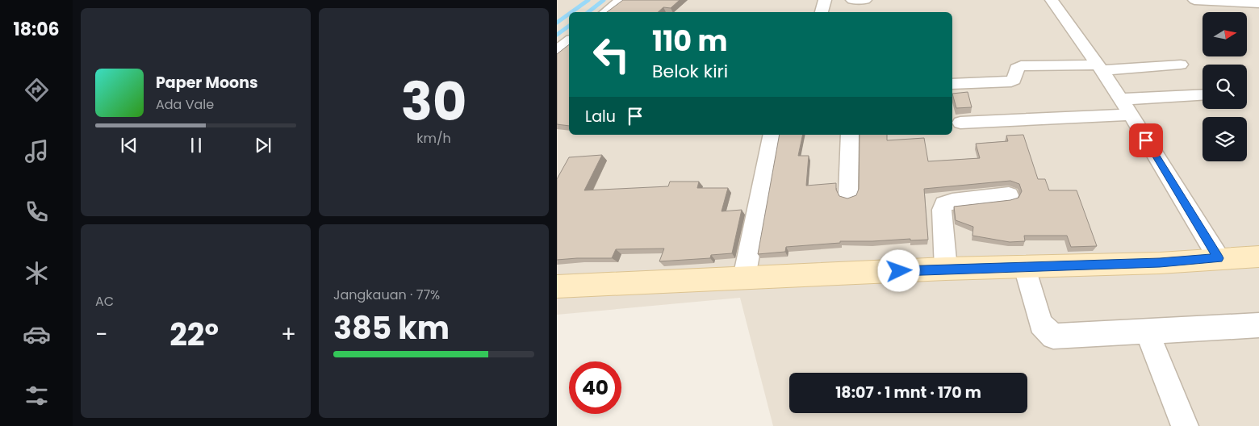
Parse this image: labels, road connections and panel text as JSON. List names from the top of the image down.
{
  "north": "right",
  "page": {
    "tabs": "18:06",
    "tile": [
      ["30", "km/h"],
      "AC",
      ["Jangkauan · 77%", "385 km"]
    ],
    "turn": ["110 m", "Belok kiri"],
    "song": ["Paper Moons", "Ada Vale"],
    "then": "Lalu",
    "heat": ["−", "22°", "+"],
    "limit": "40",
    "trip": "18:07 · 1 mnt · 170 m"
  }
}
